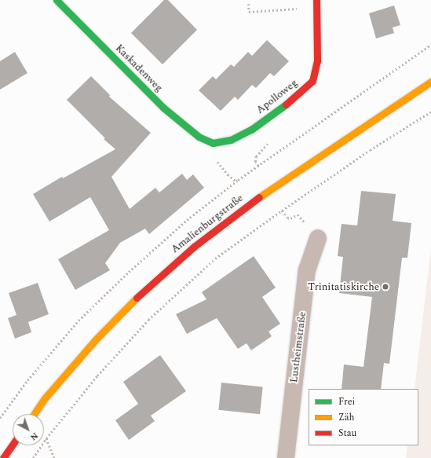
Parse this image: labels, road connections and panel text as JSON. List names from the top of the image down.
{
  "streets": {
    "main road": ["Kaskadenweg", "Apolloweg", "Amalienburgstraße"],
    "street": ["Lustheimstraße"]
  },
  "crossings": [
    ["Kaskadenweg", "Apolloweg"]
  ],
  "places": ["Trinitatiskirche"],
  "legend": ["Frei", "Zäh", "Stau"],
  "north": "bottom right"
}
